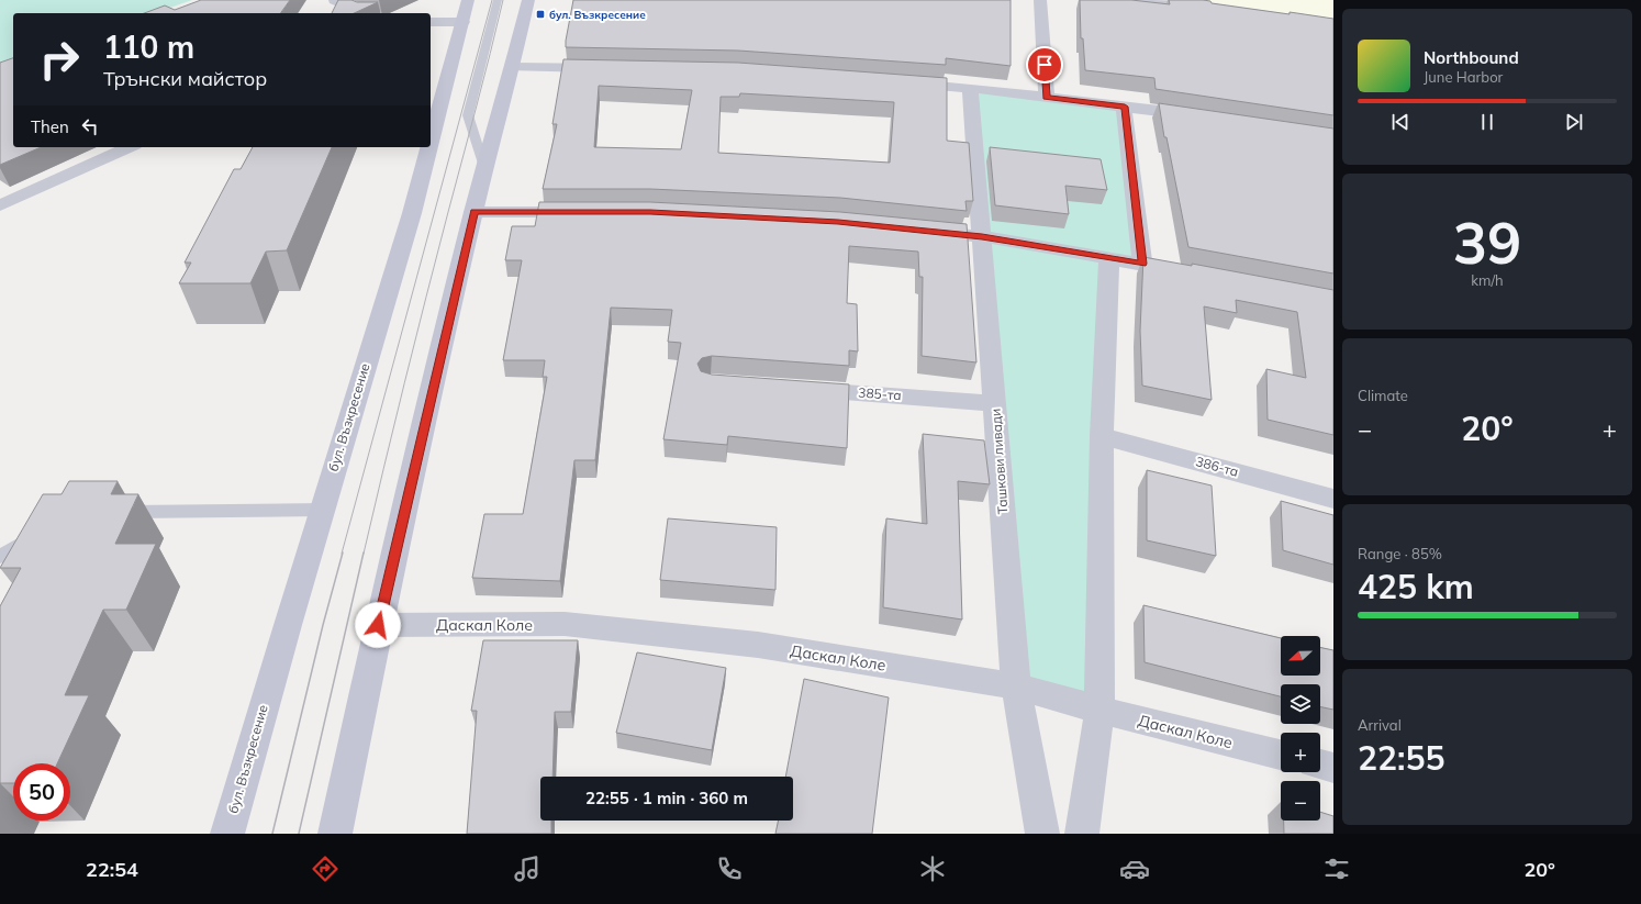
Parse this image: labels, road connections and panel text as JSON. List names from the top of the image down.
{
  "streets": {
    "main road": ["бул. Възкресение"],
    "street": [
      "385-та",
      "Ташкови ливади",
      "386-та",
      "Даскал Коле"
    ]
  },
  "crossings": [
    ["385-та", "Ташкови ливади"],
    ["Ташкови ливади", "Даскал Коле"]
  ],
  "places": {
    "transit": ["бул. Възкресение"]
  },
  "north": "left",
  "page": {
    "turn": ["110 m", "Трънски майстор"],
    "song": ["Northbound", "June Harbor"],
    "then": "Then",
    "tile": [
      ["39", "km/h"],
      "Climate",
      ["Range · 85%", "425 km"],
      ["Arrival", "22:55"]
    ],
    "heat": ["−", "20°", "+"],
    "map_buttons": ["+", "−"],
    "limit": "50",
    "trip": "22:55 · 1 min · 360 m",
    "tabs": ["22:54", "20°"]
  }
}
